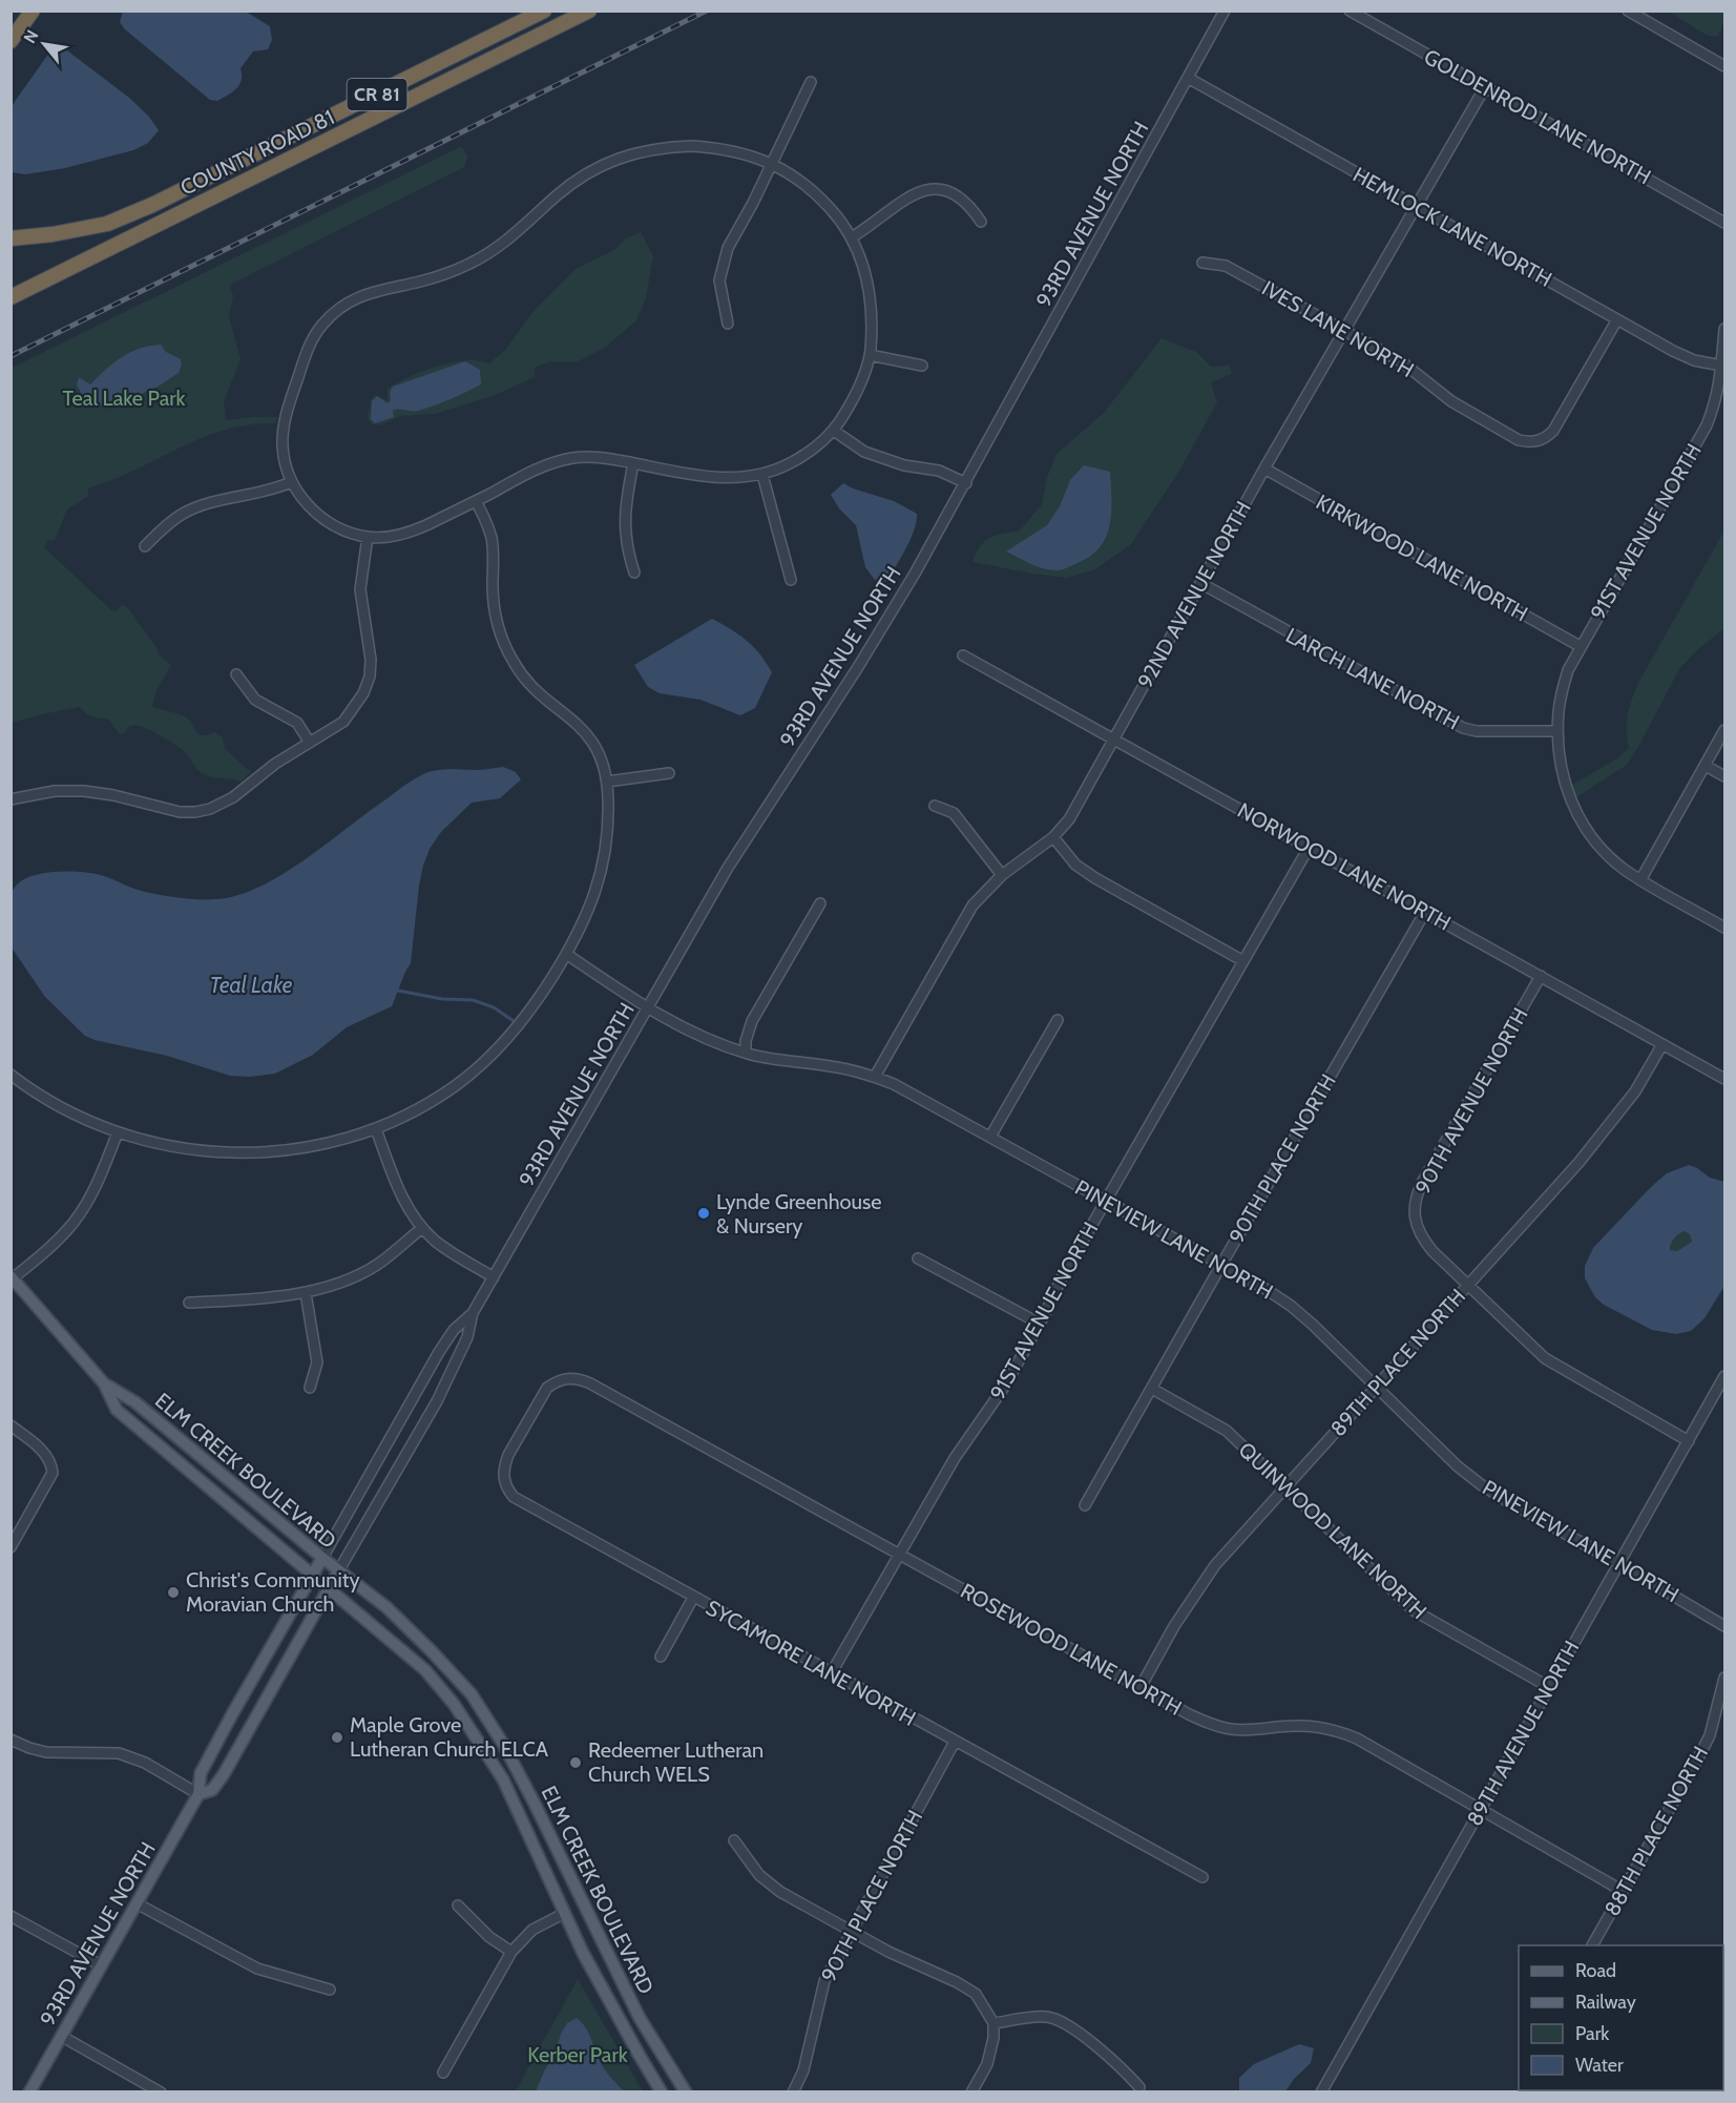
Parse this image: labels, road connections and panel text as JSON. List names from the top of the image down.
{
  "streets": {
    "highway": ["CR 81", "COUNTY ROAD 81"],
    "main road": ["93RD AVENUE NORTH", "ELM CREEK BOULEVARD"],
    "street": [
      "GOLDENROD LANE NORTH",
      "HEMLOCK LANE NORTH",
      "IVES LANE NORTH",
      "91ST AVENUE NORTH",
      "KIRKWOOD LANE NORTH",
      "92ND AVENUE NORTH",
      "LARCH LANE NORTH",
      "NORWOOD LANE NORTH",
      "90TH AVENUE NORTH",
      "90TH PLACE NORTH",
      "PINEVIEW LANE NORTH",
      "89TH PLACE NORTH",
      "QUINWOOD LANE NORTH",
      "ROSEWOOD LANE NORTH",
      "SYCAMORE LANE NORTH",
      "89TH AVENUE NORTH",
      "88TH PLACE NORTH"
    ]
  },
  "crossings": [
    ["GOLDENROD LANE NORTH", "92ND AVENUE NORTH"],
    ["93RD AVENUE NORTH", "HEMLOCK LANE NORTH"],
    ["93RD AVENUE NORTH", "PINEVIEW LANE NORTH"],
    ["93RD AVENUE NORTH", "ELM CREEK BOULEVARD"],
    ["HEMLOCK LANE NORTH", "IVES LANE NORTH"],
    ["HEMLOCK LANE NORTH", "91ST AVENUE NORTH"],
    ["HEMLOCK LANE NORTH", "92ND AVENUE NORTH"],
    ["IVES LANE NORTH", "92ND AVENUE NORTH"],
    ["91ST AVENUE NORTH", "KIRKWOOD LANE NORTH"],
    ["91ST AVENUE NORTH", "LARCH LANE NORTH"],
    ["91ST AVENUE NORTH", "NORWOOD LANE NORTH"],
    ["91ST AVENUE NORTH", "PINEVIEW LANE NORTH"],
    ["91ST AVENUE NORTH", "ROSEWOOD LANE NORTH"],
    ["91ST AVENUE NORTH", "SYCAMORE LANE NORTH"],
    ["KIRKWOOD LANE NORTH", "92ND AVENUE NORTH"],
    ["92ND AVENUE NORTH", "LARCH LANE NORTH"],
    ["92ND AVENUE NORTH", "NORWOOD LANE NORTH"],
    ["92ND AVENUE NORTH", "PINEVIEW LANE NORTH"],
    ["NORWOOD LANE NORTH", "90TH AVENUE NORTH"],
    ["NORWOOD LANE NORTH", "90TH PLACE NORTH"],
    ["NORWOOD LANE NORTH", "89TH PLACE NORTH"],
    ["90TH AVENUE NORTH", "89TH PLACE NORTH"],
    ["90TH AVENUE NORTH", "89TH AVENUE NORTH"],
    ["90TH PLACE NORTH", "PINEVIEW LANE NORTH"],
    ["90TH PLACE NORTH", "QUINWOOD LANE NORTH"],
    ["90TH PLACE NORTH", "SYCAMORE LANE NORTH"],
    ["PINEVIEW LANE NORTH", "89TH PLACE NORTH"],
    ["PINEVIEW LANE NORTH", "89TH AVENUE NORTH"],
    ["89TH PLACE NORTH", "QUINWOOD LANE NORTH"],
    ["89TH PLACE NORTH", "ROSEWOOD LANE NORTH"],
    ["QUINWOOD LANE NORTH", "89TH AVENUE NORTH"],
    ["ROSEWOOD LANE NORTH", "SYCAMORE LANE NORTH"],
    ["ROSEWOOD LANE NORTH", "89TH AVENUE NORTH"],
    ["ROSEWOOD LANE NORTH", "88TH PLACE NORTH"]
  ],
  "water": ["Teal Lake"],
  "parks": ["Teal Lake Park", "Kerber Park"],
  "places": [
    "Lynde Greenhouse & Nursery",
    "Christ's Community Moravian Church",
    "Maple Grove Lutheran Church ELCA",
    "Redeemer Lutheran Church WELS"
  ],
  "legend": [
    "Road",
    "Railway",
    "Park",
    "Water"
  ],
  "north": "top left"
}
